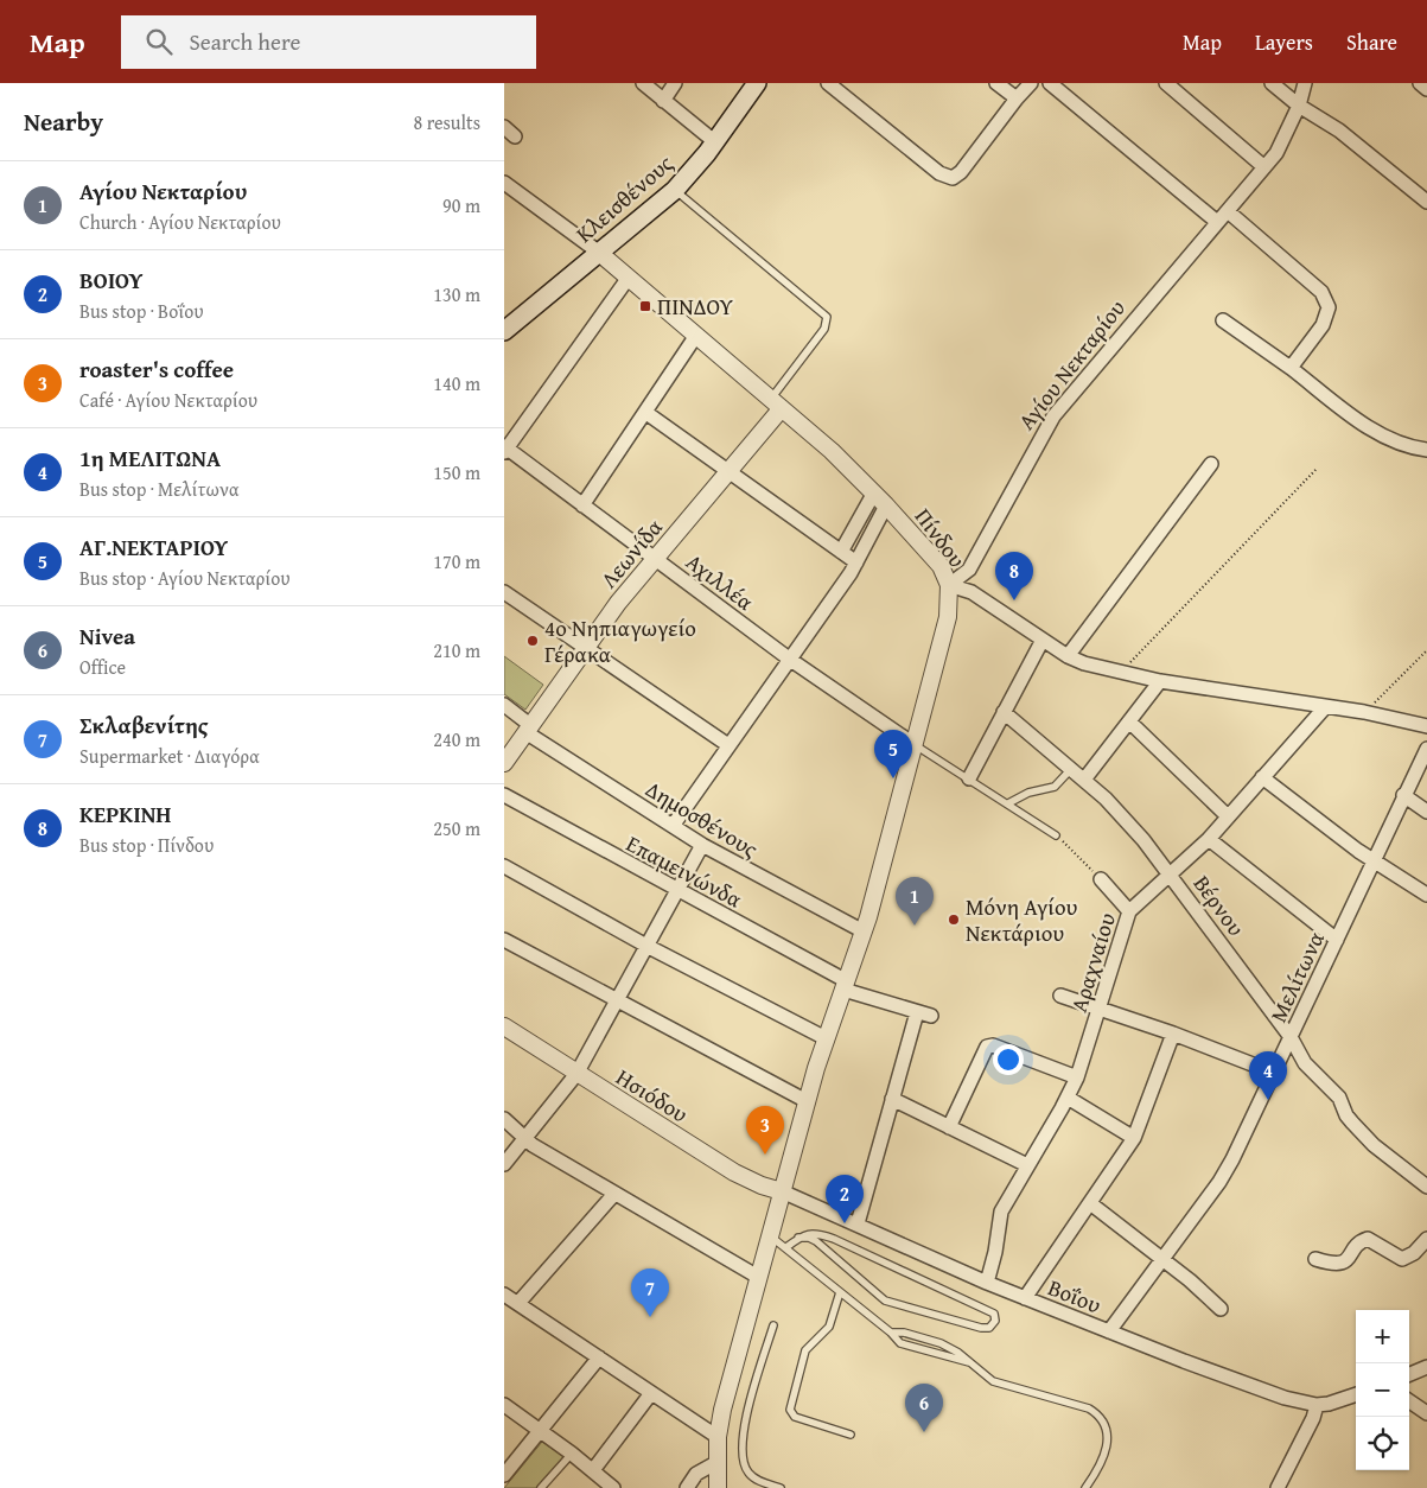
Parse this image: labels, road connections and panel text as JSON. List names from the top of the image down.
{
  "streets": {
    "main road": ["Κλεισθένους"],
    "street": [
      "Αγίου Νεκταρίου",
      "Πίνδου",
      "Λεωνίδα",
      "Αχιλλέα",
      "Δημοσθένους",
      "Επαμεινώνδα",
      "Βέρνου",
      "Αραχναίου",
      "Μελίτωνα",
      "Ησιόδου",
      "Βοΐου"
    ]
  },
  "crossings": [
    ["Κλεισθένους", "Πίνδου"],
    ["Αγίου Νεκταρίου", "Πίνδου"],
    ["Πίνδου", "Λεωνίδα"],
    ["Πίνδου", "Αραχναίου"],
    ["Λεωνίδα", "Αχιλλέα"],
    ["Λεωνίδα", "Δημοσθένους"],
    ["Βέρνου", "Αραχναίου"],
    ["Βέρνου", "Μελίτωνα"],
    ["Αραχναίου", "Βοΐου"],
    ["Μελίτωνα", "Βοΐου"],
    ["Ησιόδου", "Βοΐου"]
  ],
  "places": {
    "transit": ["ΠΙΝΔΟΥ"],
    "other": ["4ο Νηπιαγωγείο Γέρακα", "Μόνη Αγίου Νεκτάριου"]
  },
  "page": {
    "header": "Map",
    "search": "Search here",
    "nav": ["Map", "Layers", "Share"],
    "heading": ["Nearby", "8 results"],
    "list": [
      {
        "mark": "1",
        "name": "Αγίου Νεκταρίου",
        "note": "Church · Αγίου Νεκταρίου",
        "value": "90 m"
      },
      {
        "mark": "2",
        "name": "ΒΟΙΟΥ",
        "note": "Bus stop · Βοΐου",
        "value": "130 m"
      },
      {
        "mark": "3",
        "name": "roaster's coffee",
        "note": "Café · Αγίου Νεκταρίου",
        "value": "140 m"
      },
      {
        "mark": "4",
        "name": "1η ΜΕΛΙΤΩΝΑ",
        "note": "Bus stop · Μελίτωνα",
        "value": "150 m"
      },
      {
        "mark": "5",
        "name": "ΑΓ.ΝΕΚΤΑΡΙΟΥ",
        "note": "Bus stop · Αγίου Νεκταρίου",
        "value": "170 m"
      },
      {
        "mark": "6",
        "name": "Nivea",
        "note": "Office",
        "value": "210 m"
      },
      {
        "mark": "7",
        "name": "Σκλαβενίτης",
        "note": "Supermarket · Διαγόρα",
        "value": "240 m"
      },
      {
        "mark": "8",
        "name": "ΚΕΡΚΙΝΗ",
        "note": "Bus stop · Πίνδου",
        "value": "250 m"
      }
    ],
    "pins": [
      "8",
      "5",
      "1",
      "4",
      "3",
      "2",
      "7",
      "6"
    ],
    "map_buttons": ["+", "−"]
  }
}
